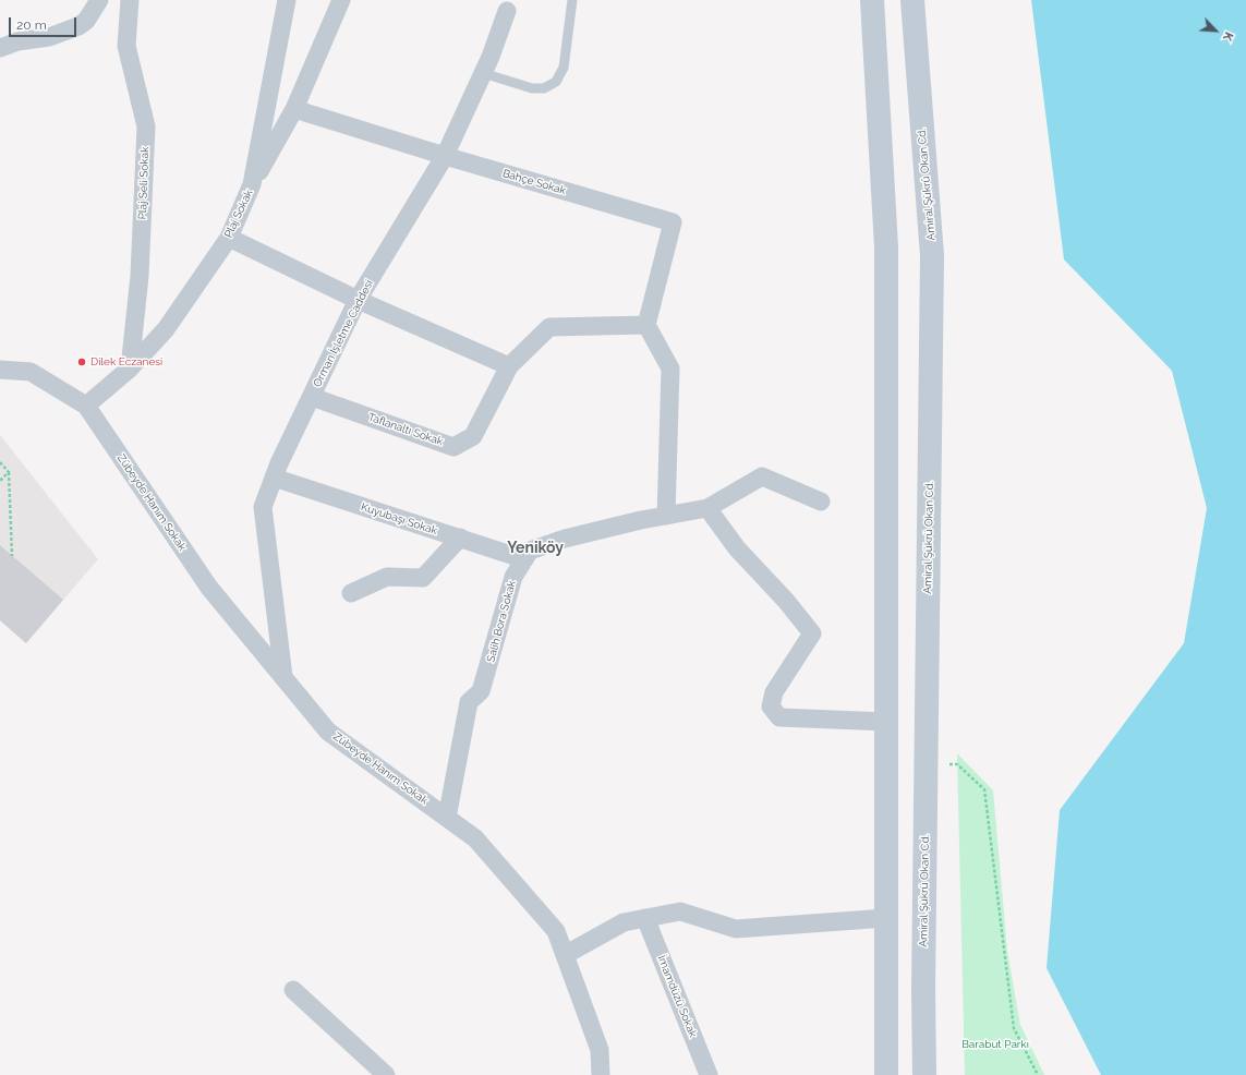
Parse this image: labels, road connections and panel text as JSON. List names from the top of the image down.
{
  "streets": {
    "main road": ["Amiral Şükrü Okan Cd."],
    "street": [
      "Bahçe Sokak",
      "Plaj Seli Sokak",
      "Plaj Sokak",
      "Orman İşletme Caddesi",
      "Taflanaltı Sokak",
      "Zübeyde Hanım Sokak",
      "Kuyubaşı Sokak",
      "Salih Bora Sokak",
      "İmamdüzü Sokak"
    ]
  },
  "crossings": [
    ["Bahçe Sokak", "Orman İşletme Caddesi"],
    ["Plaj Seli Sokak", "Plaj Sokak"],
    ["Plaj Sokak", "Zübeyde Hanım Sokak"],
    ["Orman İşletme Caddesi", "Taflanaltı Sokak"],
    ["Orman İşletme Caddesi", "Zübeyde Hanım Sokak"],
    ["Orman İşletme Caddesi", "Kuyubaşı Sokak"],
    ["Zübeyde Hanım Sokak", "Salih Bora Sokak"],
    ["Kuyubaşı Sokak", "Salih Bora Sokak"]
  ],
  "districts": ["Yeniköy"],
  "parks": ["Barabut Parkı"],
  "places": ["Dilek Eczanesi"],
  "scale_bar": "20 m",
  "north": "bottom right"
}
